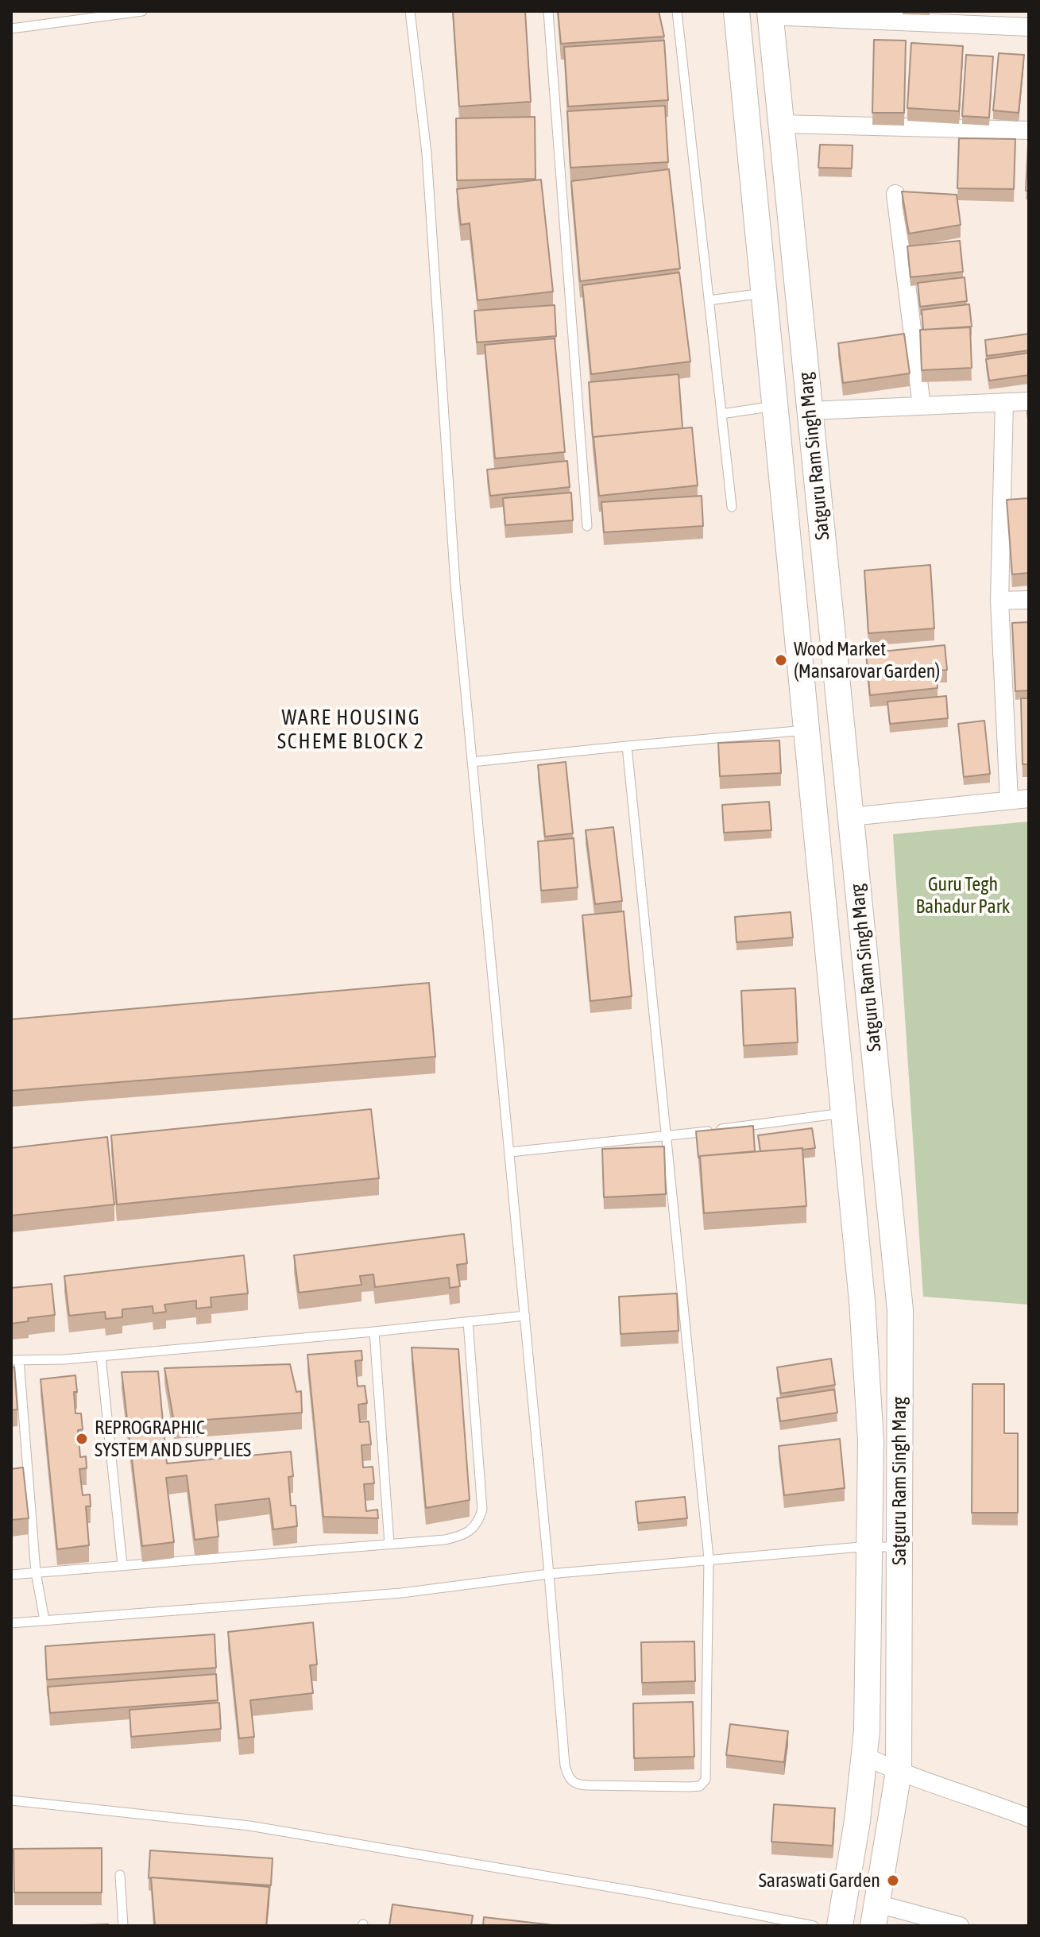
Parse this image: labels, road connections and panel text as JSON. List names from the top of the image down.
{
  "streets": {
    "main road": ["Satguru Ram Singh Marg"]
  },
  "districts": ["WARE HOUSING SCHEME BLOCK 2"],
  "parks": ["Guru Tegh Bahadur Park"],
  "places": ["Wood Market (Mansarovar Garden)", "REPROGRAPHIC SYSTEM AND SUPPLIES", "Saraswati Garden"]
}
